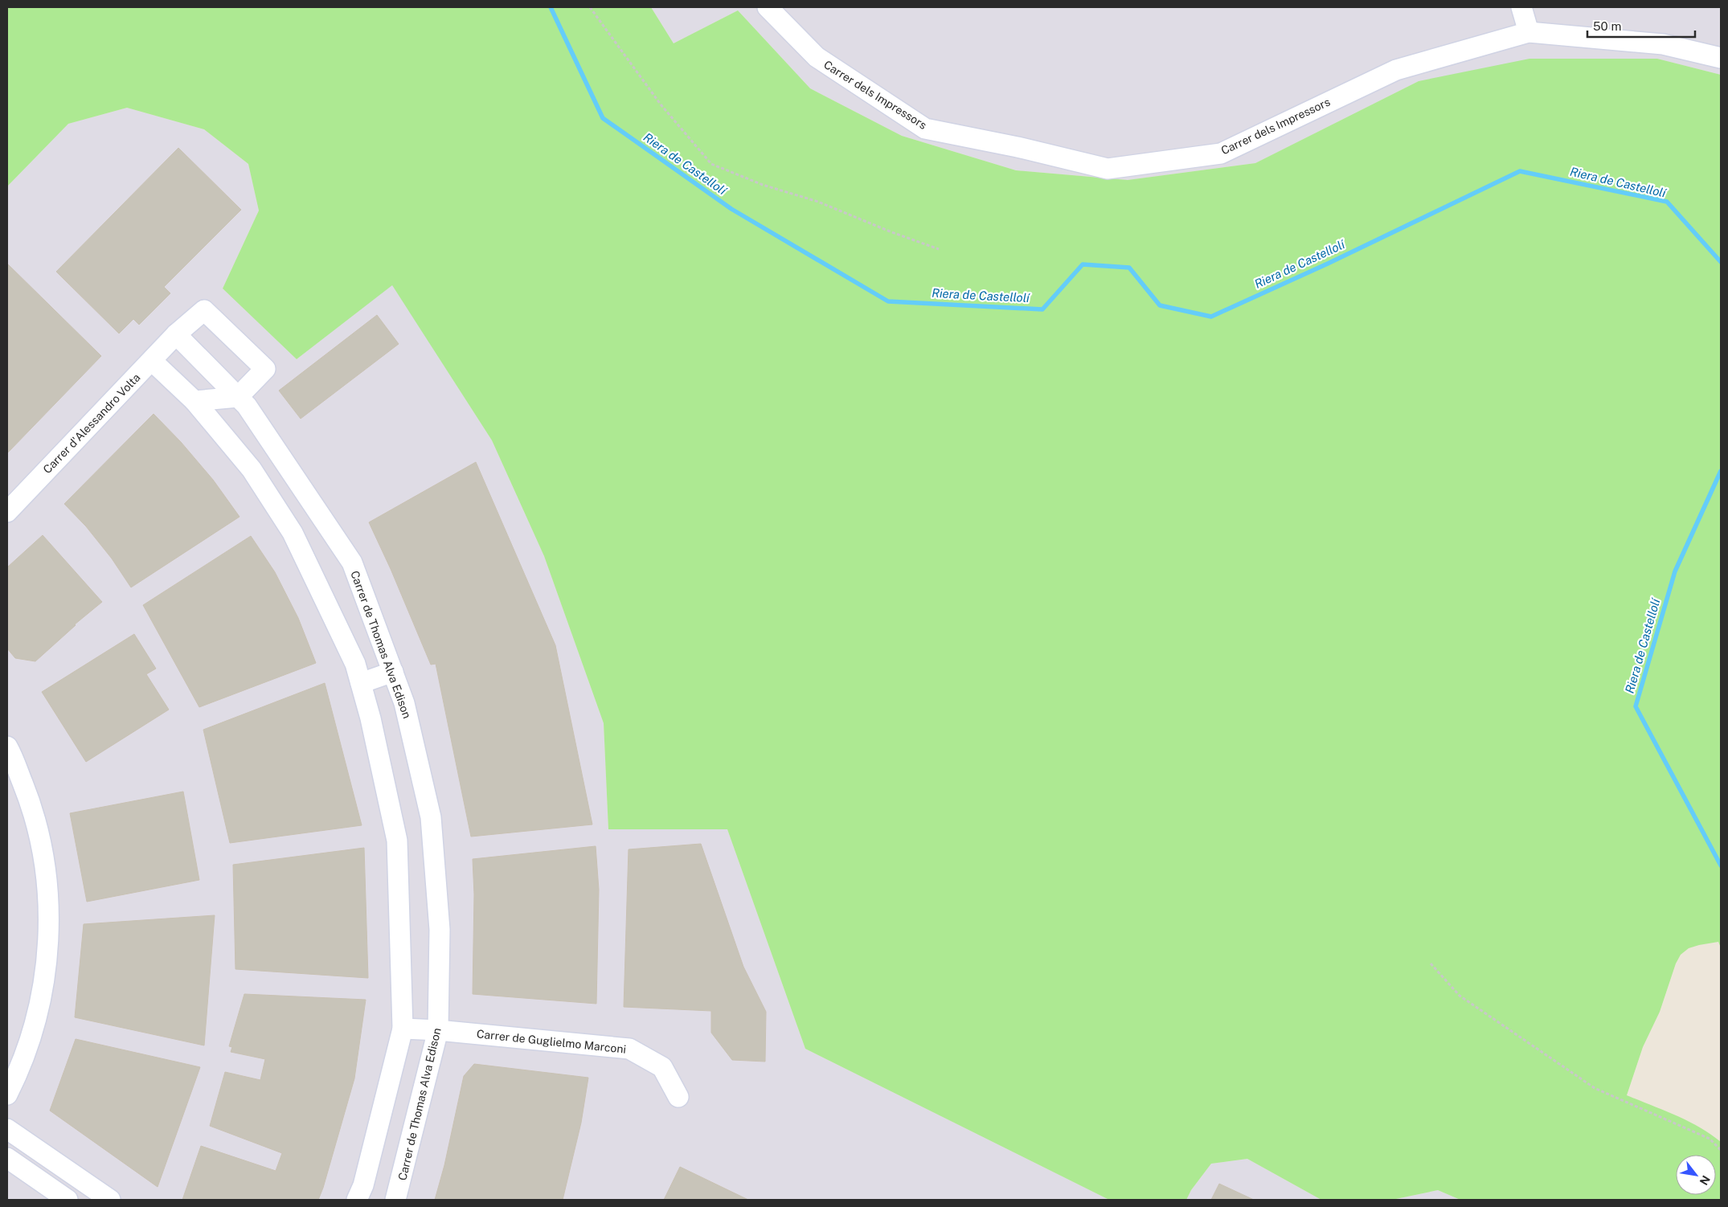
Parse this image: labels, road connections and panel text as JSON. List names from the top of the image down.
{
  "streets": {
    "street": [
      "Carrer dels Impressors",
      "Carrer d'Alessandro Volta",
      "Carrer de Thomas Alva Edison",
      "Carrer de Guglielmo Marconi"
    ]
  },
  "crossings": [
    ["Carrer d'Alessandro Volta", "Carrer de Thomas Alva Edison"],
    ["Carrer de Thomas Alva Edison", "Carrer de Guglielmo Marconi"]
  ],
  "water": ["Riera de Castellolí"],
  "scale_bar": "50 m",
  "north": "bottom right"
}
